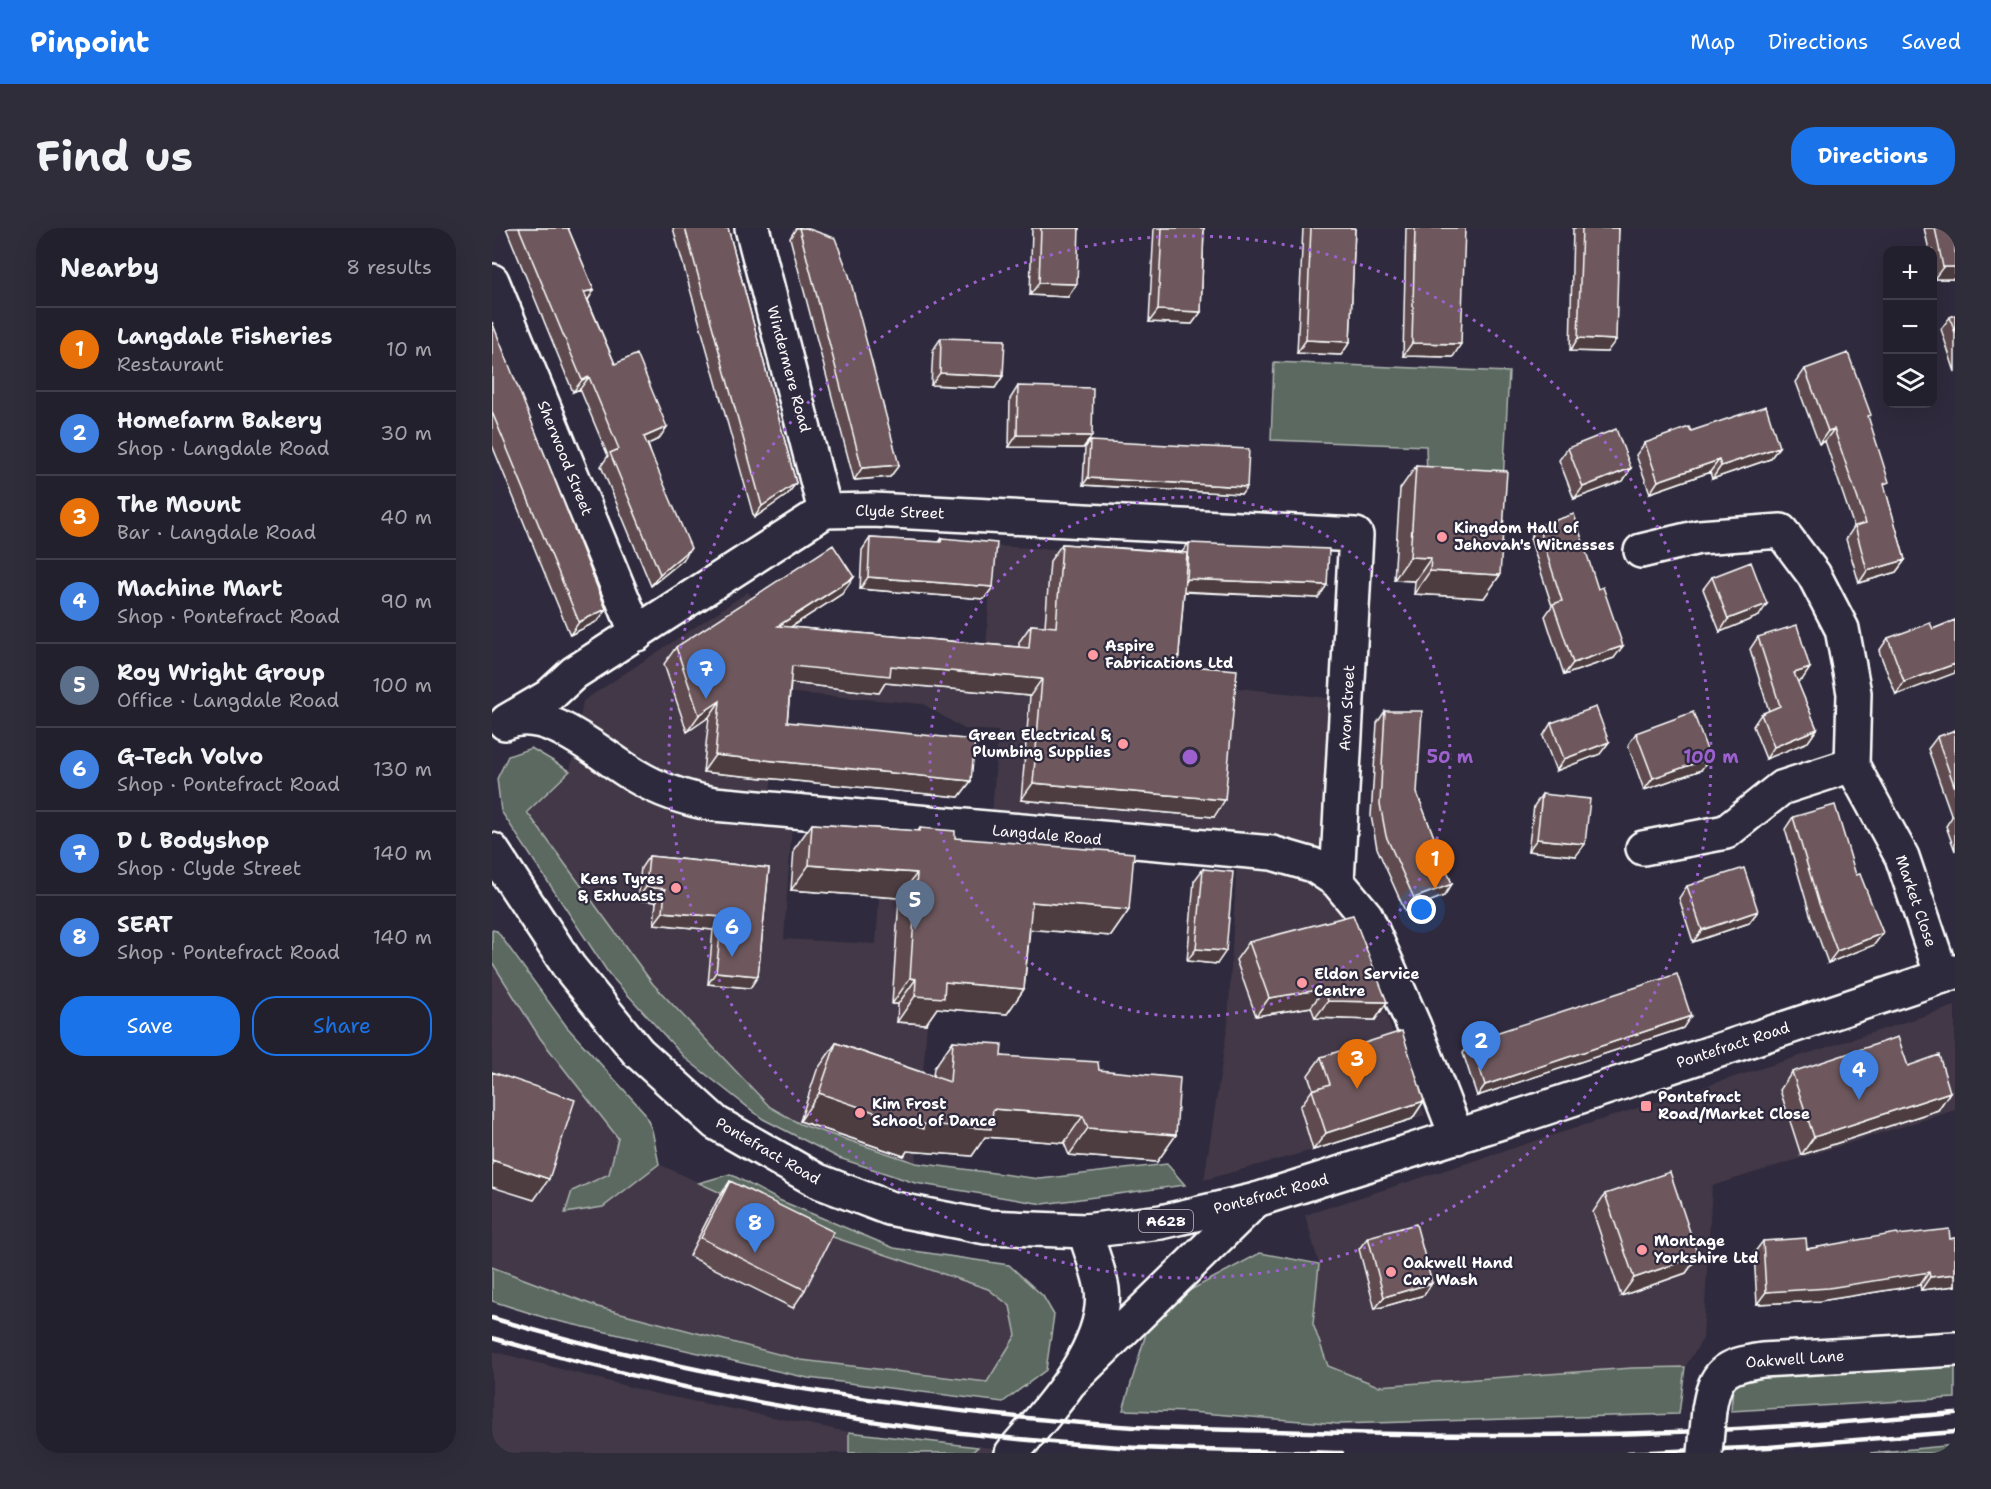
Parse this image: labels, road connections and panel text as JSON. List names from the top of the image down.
{
  "streets": {
    "main road": [
      "Windermere Road",
      "Sherwood Street",
      "Clyde Street",
      "Avon Street",
      "Langdale Road",
      "Market Close",
      "Pontefract Road",
      "A628",
      "Oakwell Lane"
    ]
  },
  "crossings": [
    ["Windermere Road", "Clyde Street"],
    ["Clyde Street", "Avon Street"],
    ["Avon Street", "Langdale Road"],
    ["Langdale Road", "Pontefract Road"],
    ["Market Close", "Pontefract Road"]
  ],
  "places": {
    "other": [
      "Kingdom Hall of Jehovah's Witnesses",
      "Aspire Fabrications Ltd",
      "Green Electrical & Plumbing Supplies",
      "Kens Tyres & Exhuasts",
      "Eldon Service Centre",
      "Kim Frost School of Dance",
      "Montage Yorkshire Ltd",
      "Oakwell Hand Car Wash"
    ],
    "transit": ["Pontefract Road/Market Close"]
  },
  "page": {
    "header": "Pinpoint",
    "nav": ["Map", "Directions", "Saved"],
    "buttons": [
      "Directions",
      ["Save", "Share"]
    ],
    "title": "Find us",
    "heading": ["Nearby", "8 results"],
    "map_buttons": ["+", "−"],
    "list": [
      {
        "mark": "1",
        "name": "Langdale Fisheries",
        "note": "Restaurant",
        "value": "10 m"
      },
      {
        "mark": "2",
        "name": "Homefarm Bakery",
        "note": "Shop · Langdale Road",
        "value": "30 m"
      },
      {
        "mark": "3",
        "name": "The Mount",
        "note": "Bar · Langdale Road",
        "value": "40 m"
      },
      {
        "mark": "4",
        "name": "Machine Mart",
        "note": "Shop · Pontefract Road",
        "value": "90 m"
      },
      {
        "mark": "5",
        "name": "Roy Wright Group",
        "note": "Office · Langdale Road",
        "value": "100 m"
      },
      {
        "mark": "6",
        "name": "G-Tech Volvo",
        "note": "Shop · Pontefract Road",
        "value": "130 m"
      },
      {
        "mark": "7",
        "name": "D L Bodyshop",
        "note": "Shop · Clyde Street",
        "value": "140 m"
      },
      {
        "mark": "8",
        "name": "SEAT",
        "note": "Shop · Pontefract Road",
        "value": "140 m"
      }
    ],
    "pins": [
      "7",
      "1",
      "5",
      "6",
      "2",
      "3",
      "4",
      "8"
    ]
  },
  "rings": ["50 m", "100 m"]
}
